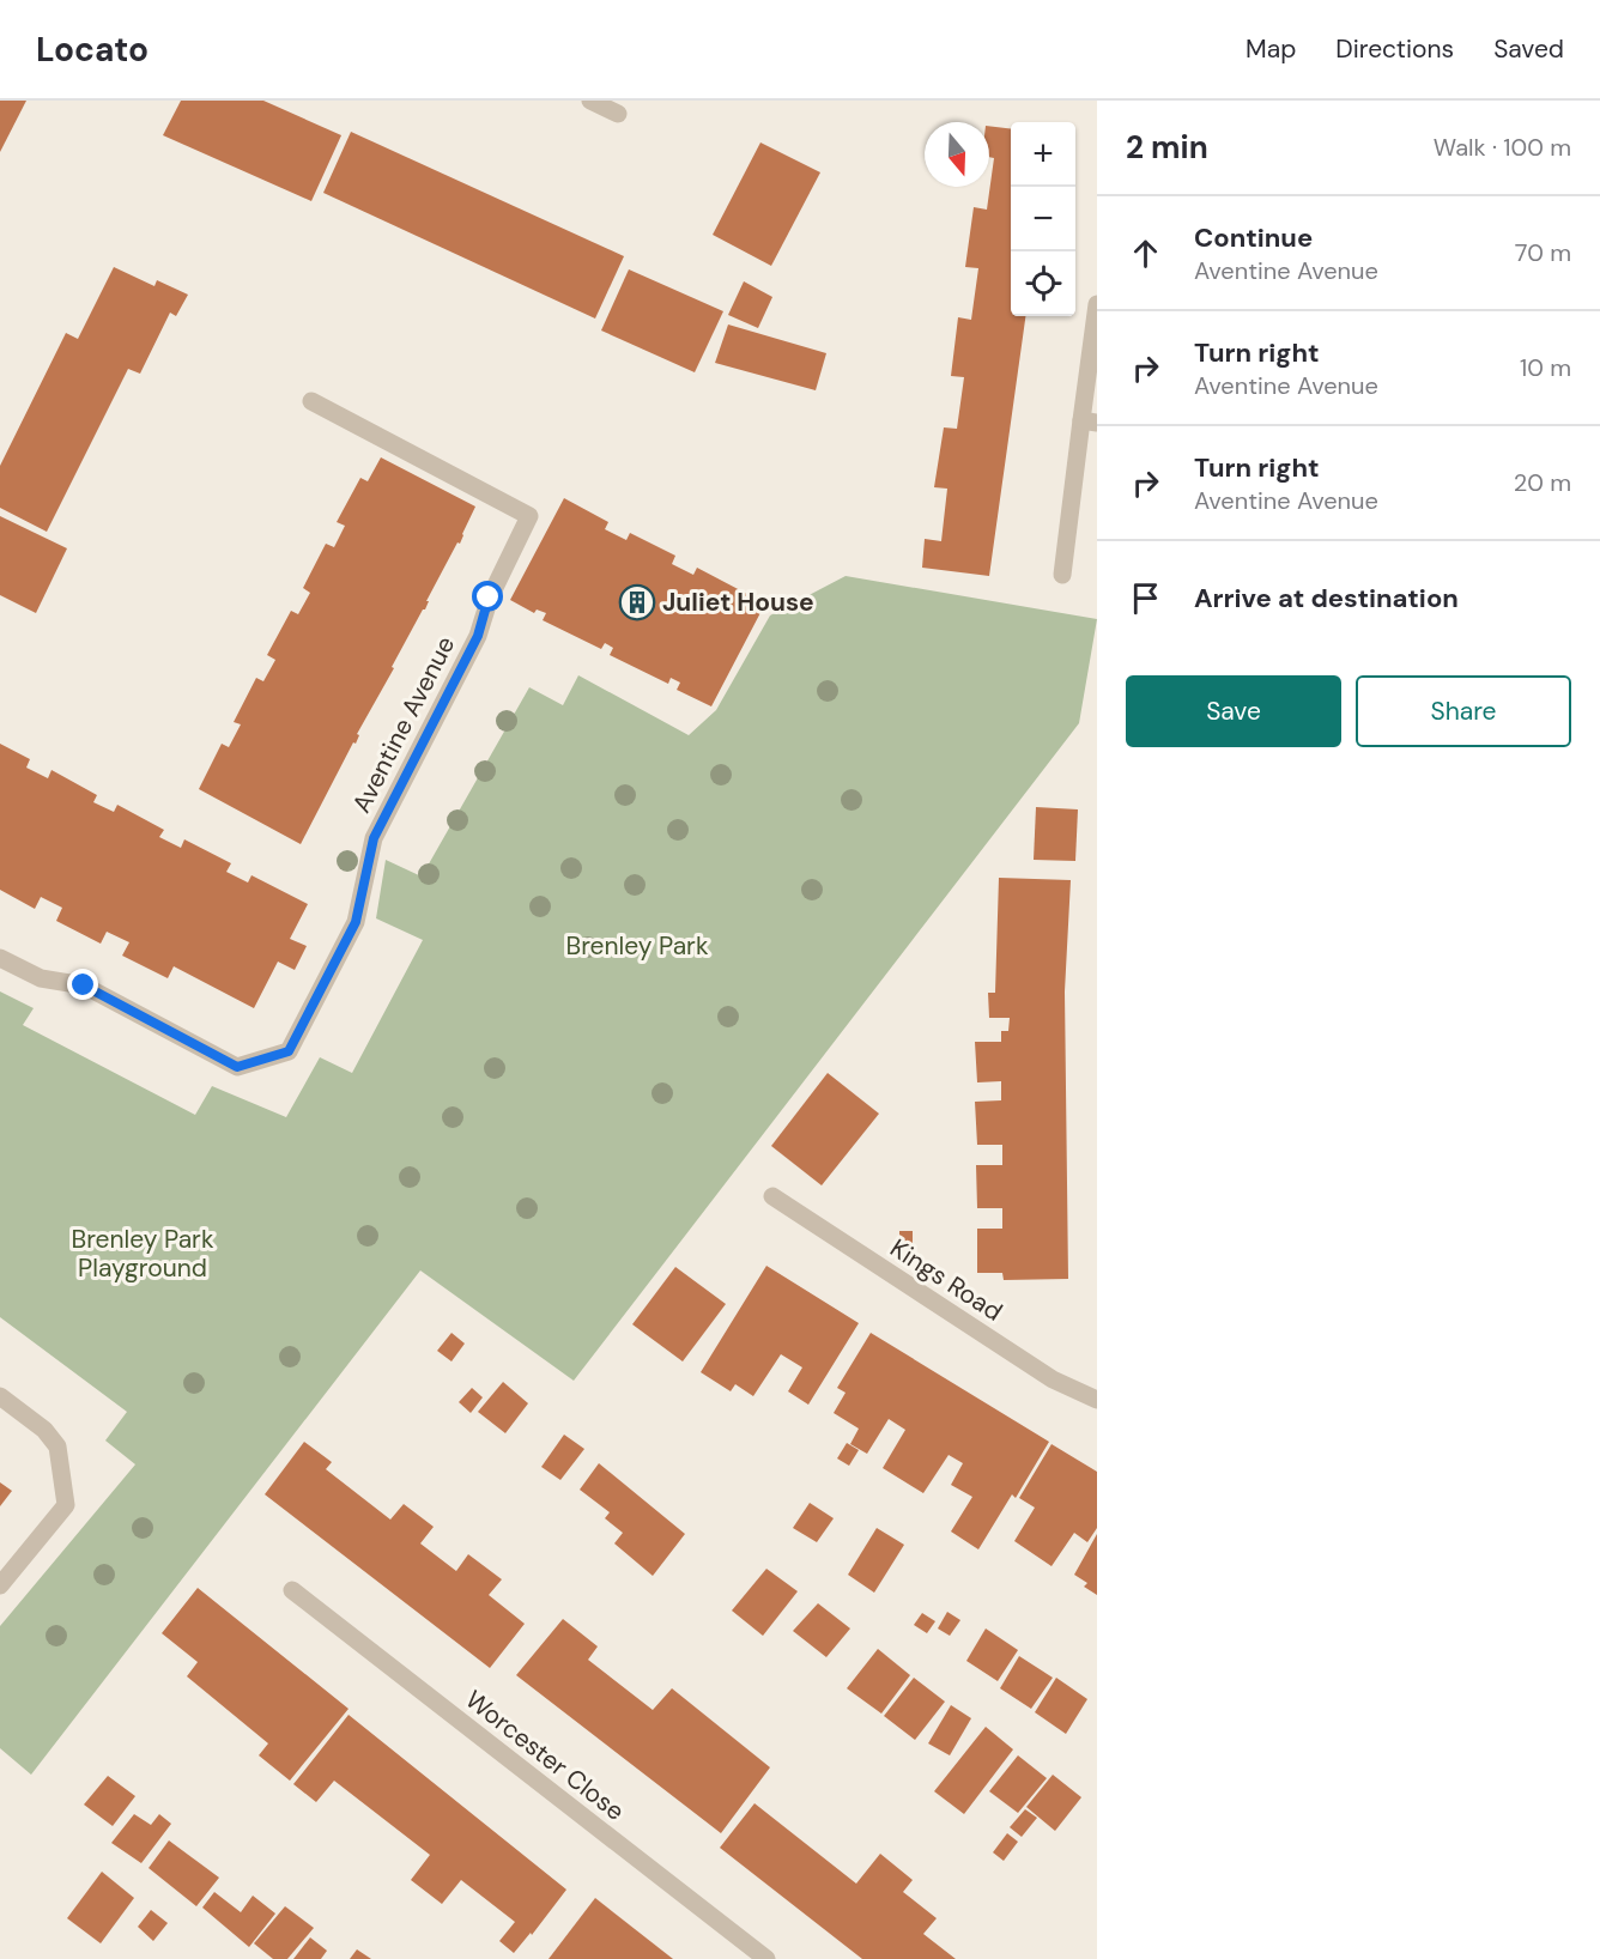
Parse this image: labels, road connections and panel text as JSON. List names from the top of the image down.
{
  "streets": {
    "street": ["Aventine Avenue", "Kings Road", "Worcester Close"]
  },
  "parks": ["Brenley Park", "Brenley Park Playground"],
  "places": {
    "building": ["Juliet House"]
  },
  "north": "bottom",
  "page": {
    "header": "Locato",
    "nav": ["Map", "Directions", "Saved"],
    "heading": ["2 min", "Walk · 100 m"],
    "map_buttons": ["+", "−"],
    "list": [
      ["Continue", "Aventine Avenue", "70 m"],
      ["Turn right", "Aventine Avenue", "10 m"],
      ["Turn right", "Aventine Avenue", "20 m"],
      "Arrive at destination"
    ],
    "buttons": ["Save", "Share"]
  }
}
